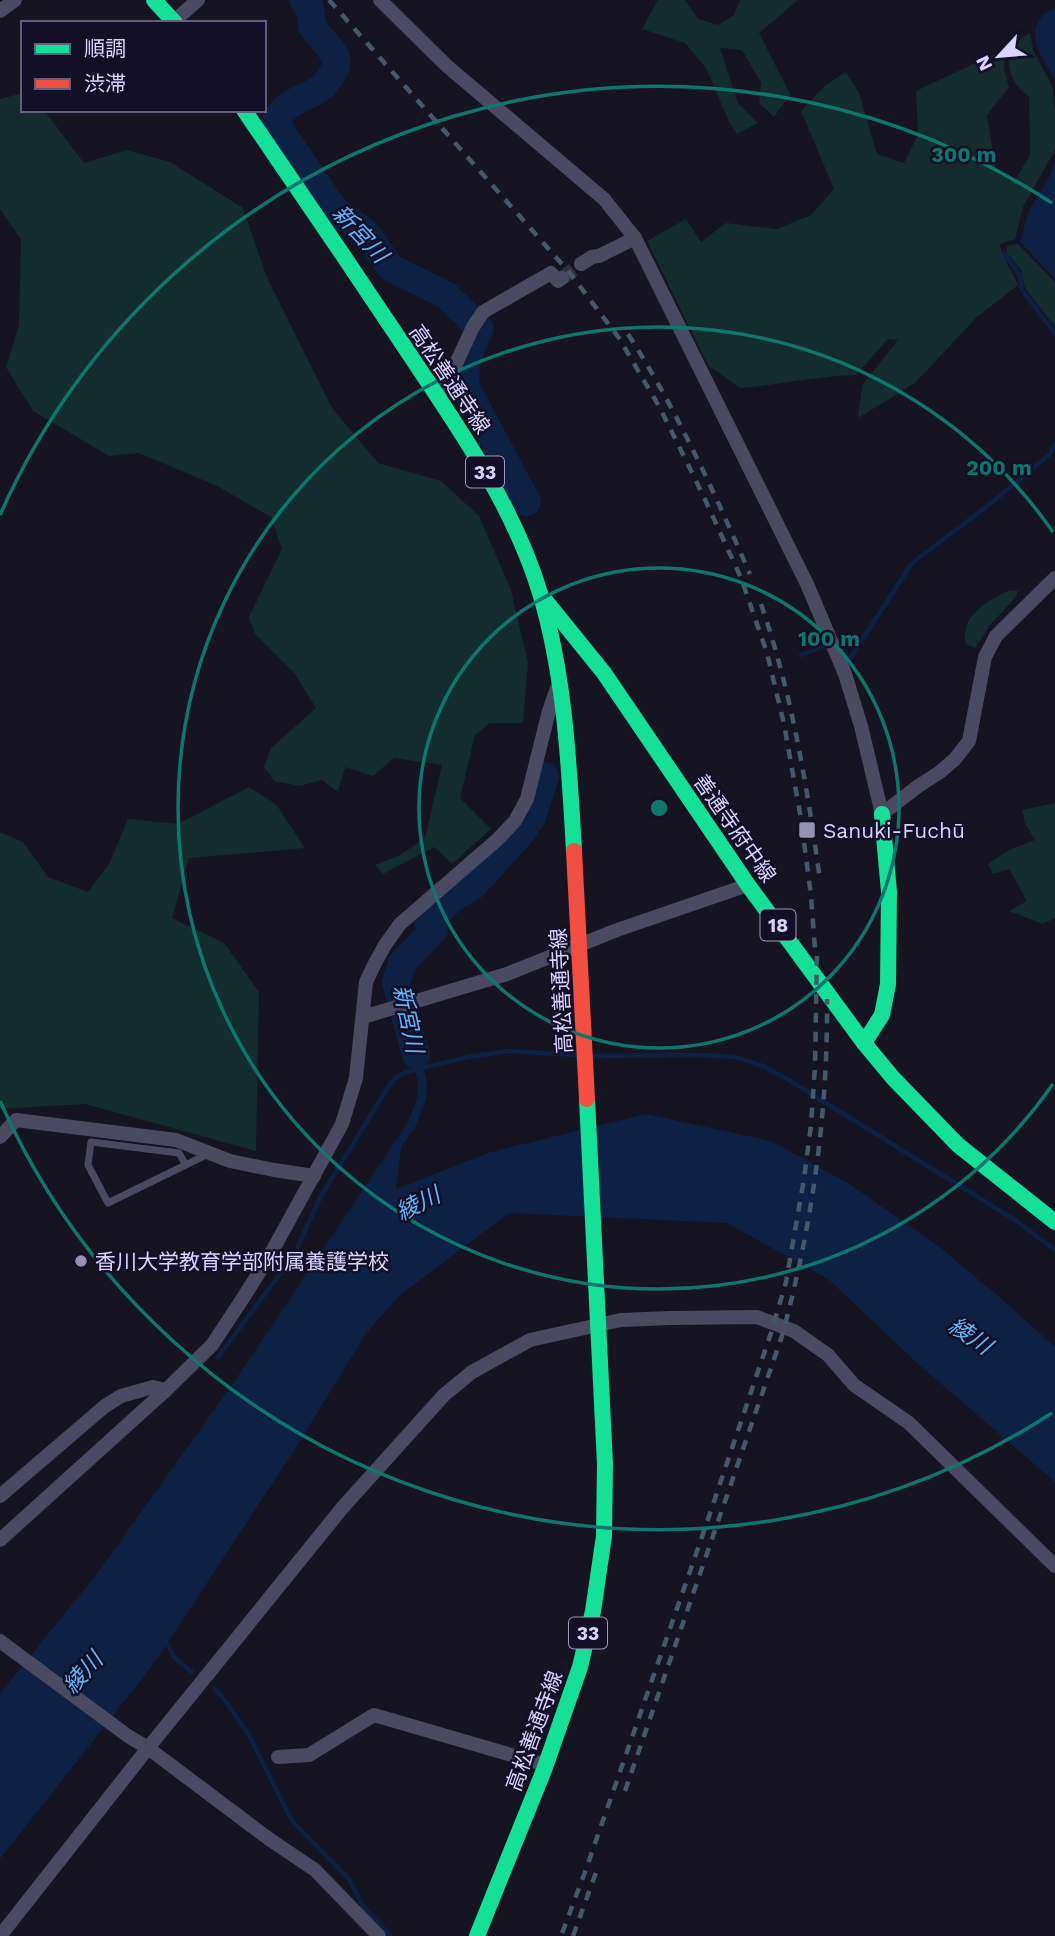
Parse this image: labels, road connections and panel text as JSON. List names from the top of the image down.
{
  "streets": {
    "main road": [
      "高松善通寺線",
      "33",
      "善通寺府中線",
      "18"
    ]
  },
  "crossings": [
    ["高松善通寺線", "善通寺府中線"]
  ],
  "water": ["新宮川", "綾川"],
  "places": {
    "transit": ["Sanuki-Fuchū"],
    "other": ["香川大学教育学部附属養護学校"]
  },
  "legend": ["順調", "渋滞"],
  "north": "bottom left",
  "rings": ["300 m", "200 m", "100 m"]
}
